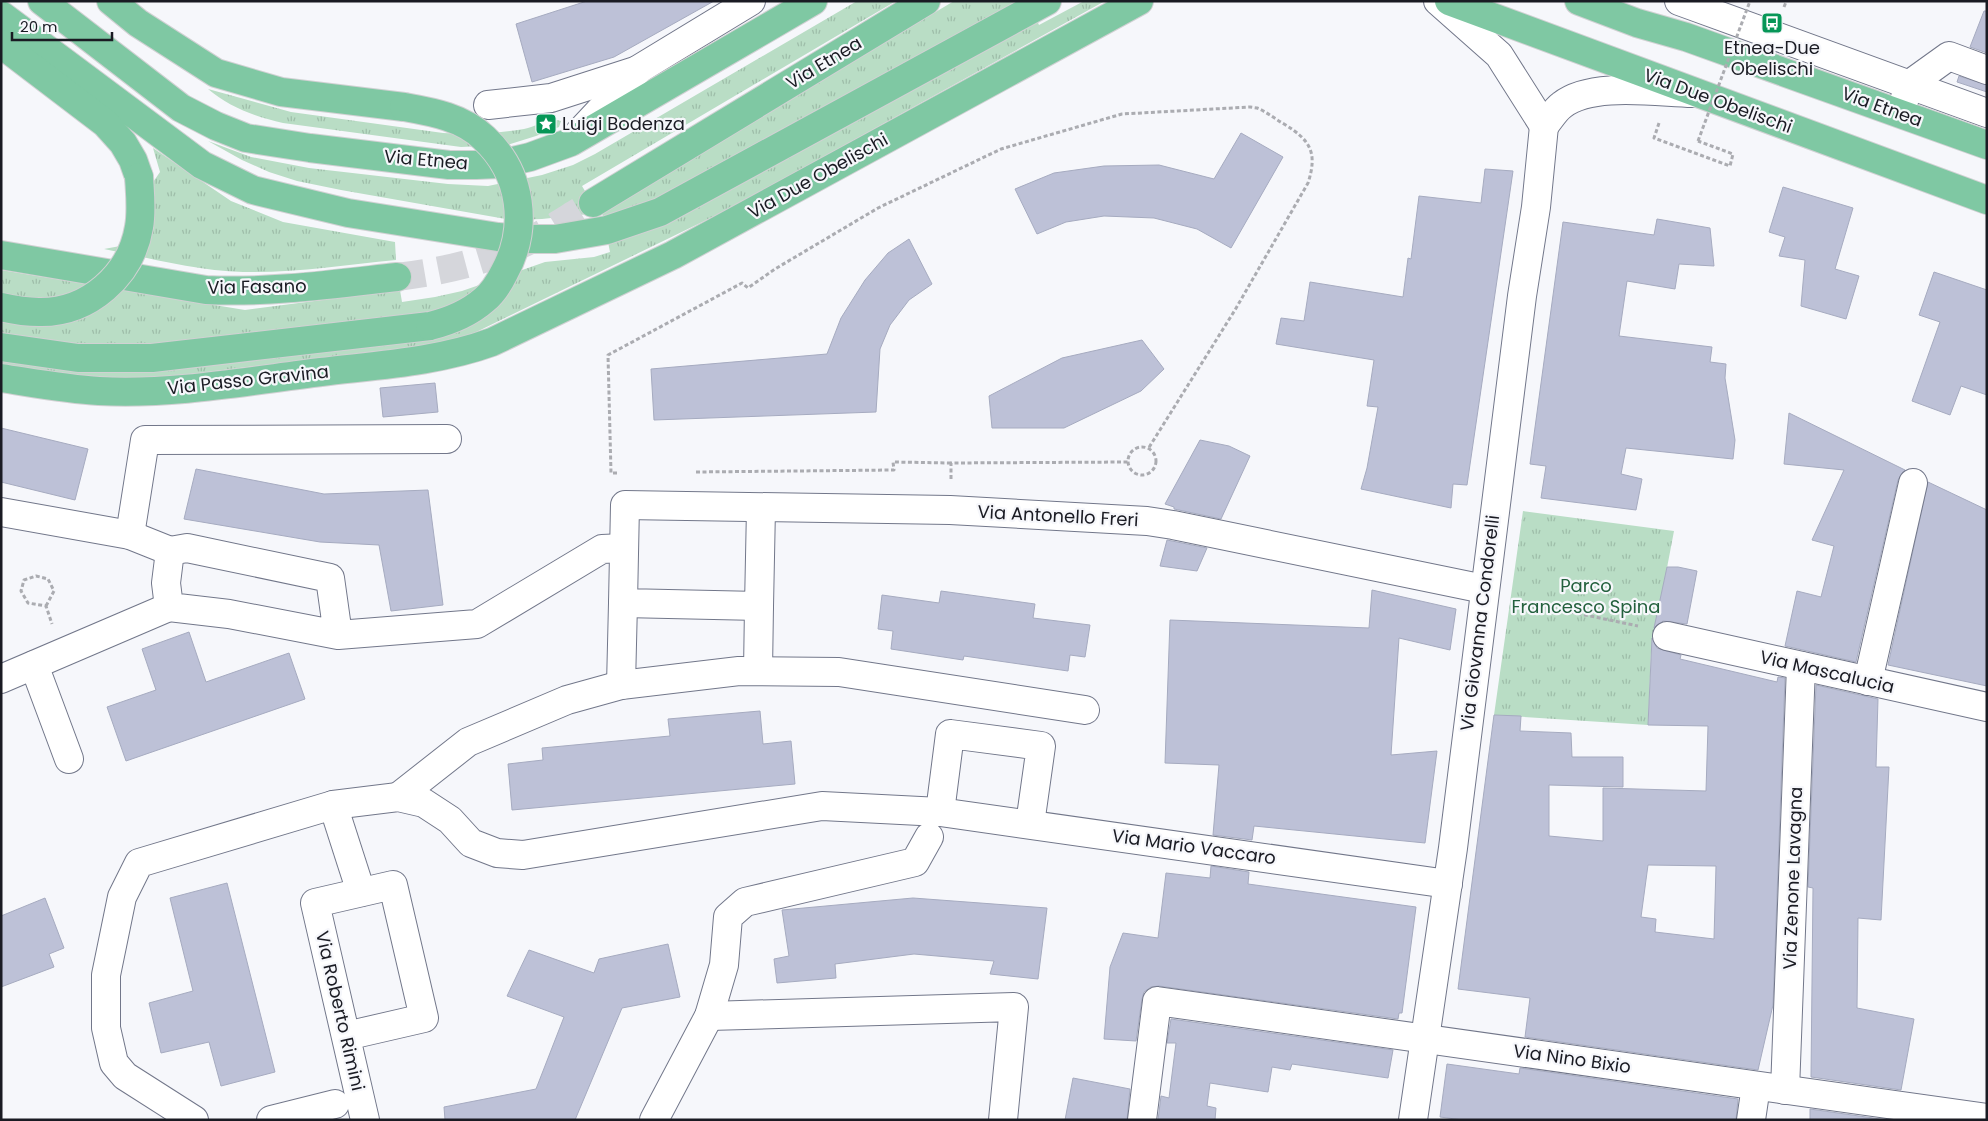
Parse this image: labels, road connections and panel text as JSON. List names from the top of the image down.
{
  "streets": {
    "main road": [
      "Via Etnea",
      "Via Due Obelischi",
      "Via Fasano",
      "Via Passo Gravina"
    ],
    "street": [
      "Via Antonello Freri",
      "Via Giovanna Condorelli",
      "Via Mascalucia",
      "Via Mario Vaccaro",
      "Via Zenone Lavagna",
      "Via Roberto Rimini",
      "Via Nino Bixio"
    ]
  },
  "crossings": [
    ["Via Due Obelischi", "Via Passo Gravina"],
    ["Via Antonello Freri", "Via Giovanna Condorelli"],
    ["Via Giovanna Condorelli", "Via Mario Vaccaro"],
    ["Via Giovanna Condorelli", "Via Nino Bixio"],
    ["Via Mascalucia", "Via Zenone Lavagna"],
    ["Via Zenone Lavagna", "Via Nino Bixio"]
  ],
  "parks": ["Parco Francesco Spina"],
  "places": {
    "bus stop": ["Etnea-Due Obelischi"],
    "place": ["Luigi Bodenza"]
  },
  "scale_bar": "20 m"
}
